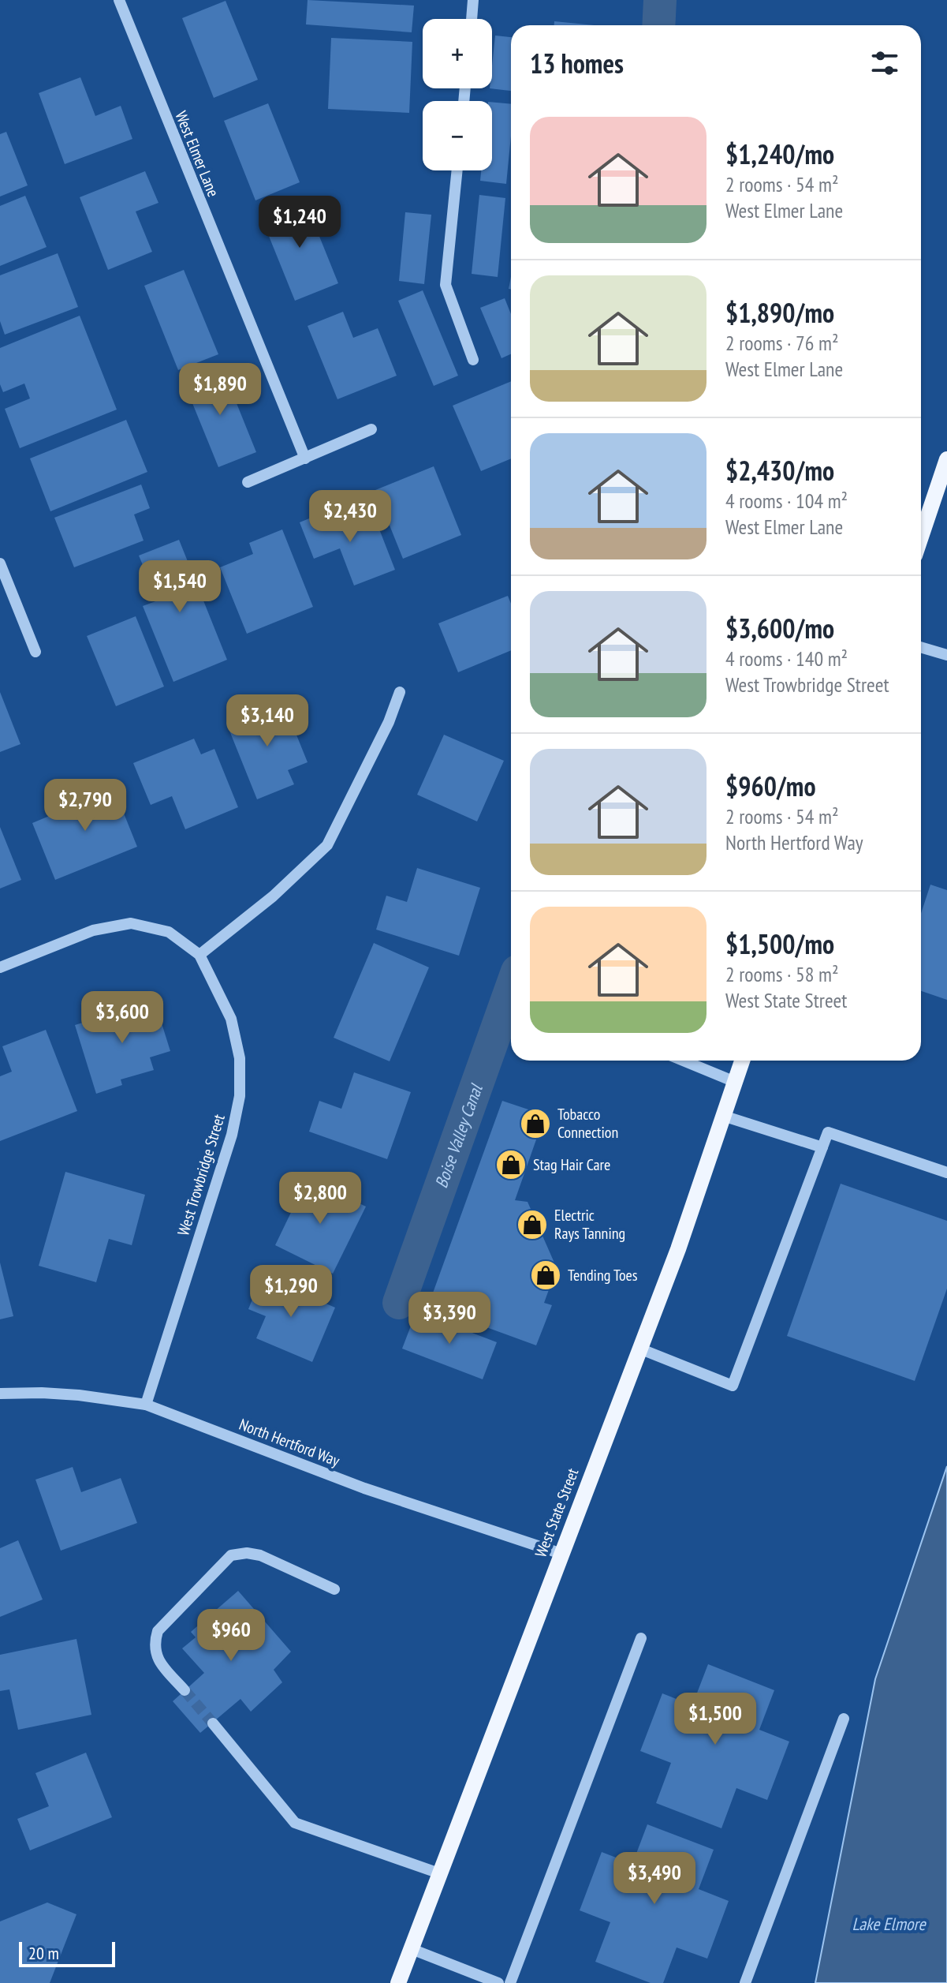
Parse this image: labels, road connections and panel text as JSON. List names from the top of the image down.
{
  "streets": {
    "main road": ["West State Street"],
    "street": ["West Elmer Lane", "West Trowbridge Street", "North Hertford Way"]
  },
  "crossings": [
    ["West Trowbridge Street", "North Hertford Way"],
    ["North Hertford Way", "West State Street"]
  ],
  "water": ["Boise Valley Canal", "Lake Elmore"],
  "places": {
    "shop": [
      "Tobacco Connection",
      "Stag Hair Care",
      "Electric Rays Tanning",
      "Tending Toes"
    ]
  },
  "scale_bar": "20 m",
  "page": {
    "map_buttons": ["+", "−"],
    "heading": "13 homes",
    "list": [
      {
        "name": "$1,240/mo",
        "note": "2 rooms · 54 m² · West Elmer Lane"
      },
      {
        "name": "$1,890/mo",
        "note": "2 rooms · 76 m² · West Elmer Lane"
      },
      {
        "name": "$2,430/mo",
        "note": "4 rooms · 104 m² · West Elmer Lane"
      },
      {
        "name": "$3,600/mo",
        "note": "4 rooms · 140 m² · West Trowbridge Street"
      },
      {
        "name": "$960/mo",
        "note": "2 rooms · 54 m² · North Hertford Way"
      },
      {
        "name": "$1,500/mo",
        "note": "2 rooms · 58 m² · West State Street"
      }
    ],
    "price": [
      "$1,240",
      "$1,890",
      "$2,430",
      "$1,540",
      "$3,140",
      "$2,790",
      "$3,600",
      "$2,800",
      "$1,290",
      "$3,390",
      "$960",
      "$1,500",
      "$3,490"
    ],
    "scale": "20 m"
  }
}
